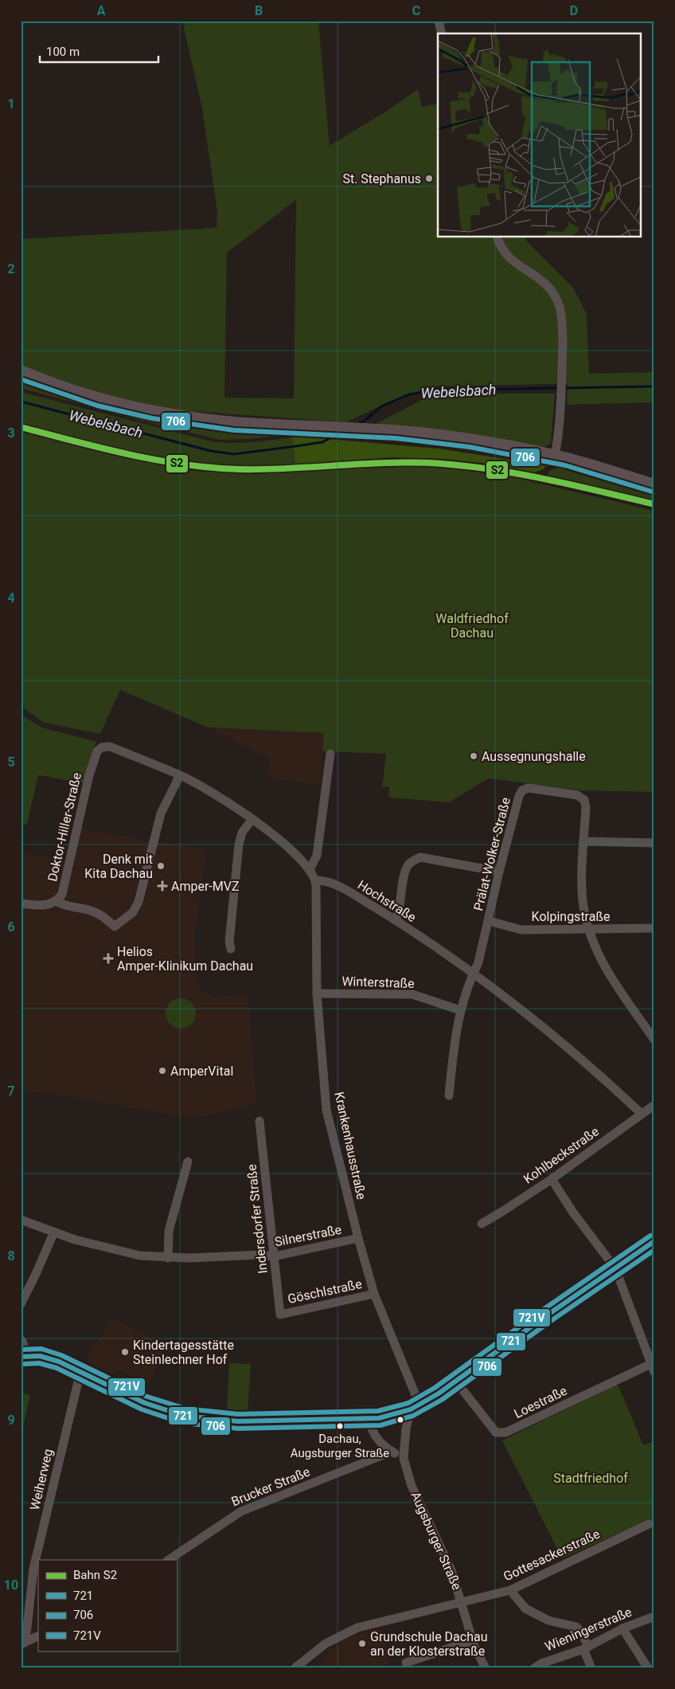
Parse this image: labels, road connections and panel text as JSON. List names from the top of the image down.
{
  "streets": {
    "street": [
      "Doktor-Hiller-Straße",
      "Prälat-Wolker-Straße",
      "Hochstraße",
      "Kolpingstraße",
      "Winterstraße",
      "Krankenhausstraße",
      "Kohlbeckstraße",
      "Indersdorfer Straße",
      "Silnerstraße",
      "Göschlstraße",
      "Loestraße",
      "Weiherweg",
      "Brucker Straße",
      "Augsburger Straße",
      "Gottesackerstraße",
      "Wieningerstraße"
    ]
  },
  "crossings": [
    ["Prälat-Wolker-Straße", "Hochstraße"],
    ["Prälat-Wolker-Straße", "Kolpingstraße"],
    ["Prälat-Wolker-Straße", "Winterstraße"],
    ["Hochstraße", "Krankenhausstraße"],
    ["Hochstraße", "Kohlbeckstraße"],
    ["Winterstraße", "Krankenhausstraße"],
    ["Krankenhausstraße", "Silnerstraße"],
    ["Krankenhausstraße", "Göschlstraße"],
    ["Krankenhausstraße", "Augsburger Straße"],
    ["Indersdorfer Straße", "Silnerstraße"],
    ["Indersdorfer Straße", "Göschlstraße"],
    ["Augsburger Straße", "Gottesackerstraße"]
  ],
  "water": ["Webelsbach"],
  "parks": ["Waldfriedhof Dachau", "Stadtfriedhof"],
  "places": {
    "other": [
      "St. Stephanus",
      "Aussegnungshalle",
      "Denk mit Kita Dachau",
      "AmperVital",
      "Kindertagesstätte Steinlechner Hof",
      "Dachau, Augsburger Straße",
      "Grundschule Dachau an der Klosterstraße"
    ],
    "health": ["Amper-MVZ", "Helios Amper-Klinikum Dachau"]
  },
  "lines": [
    "transit line 706",
    "rail line S2",
    "transit line 721V",
    "transit line 721"
  ],
  "legend": [
    "Bahn S2",
    "721",
    "706",
    "721V"
  ],
  "scale_bar": "100 m",
  "grid": {
    "columns": [
      "A",
      "B",
      "C",
      "D"
    ],
    "rows": [
      "1",
      "2",
      "3",
      "4",
      "5",
      "6",
      "7",
      "8",
      "9",
      "10"
    ]
  }
}
